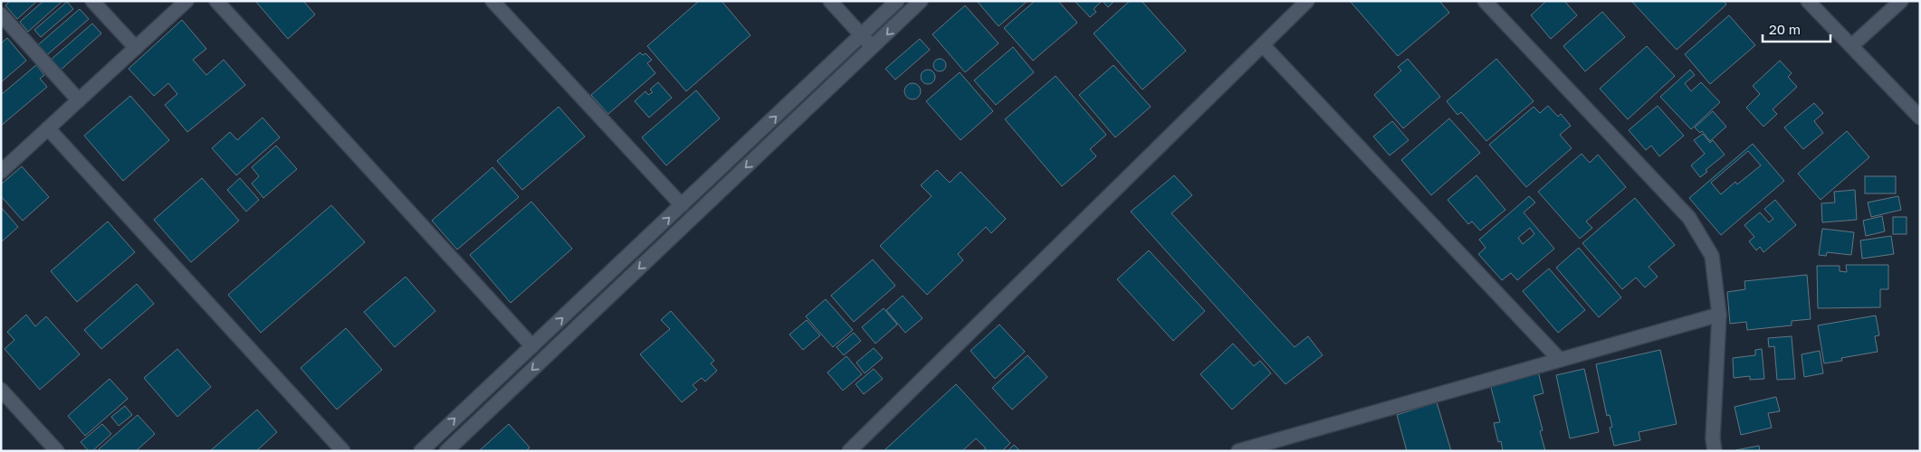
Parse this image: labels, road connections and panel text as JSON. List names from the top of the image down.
{
  "scale_bar": "20 m"
}
